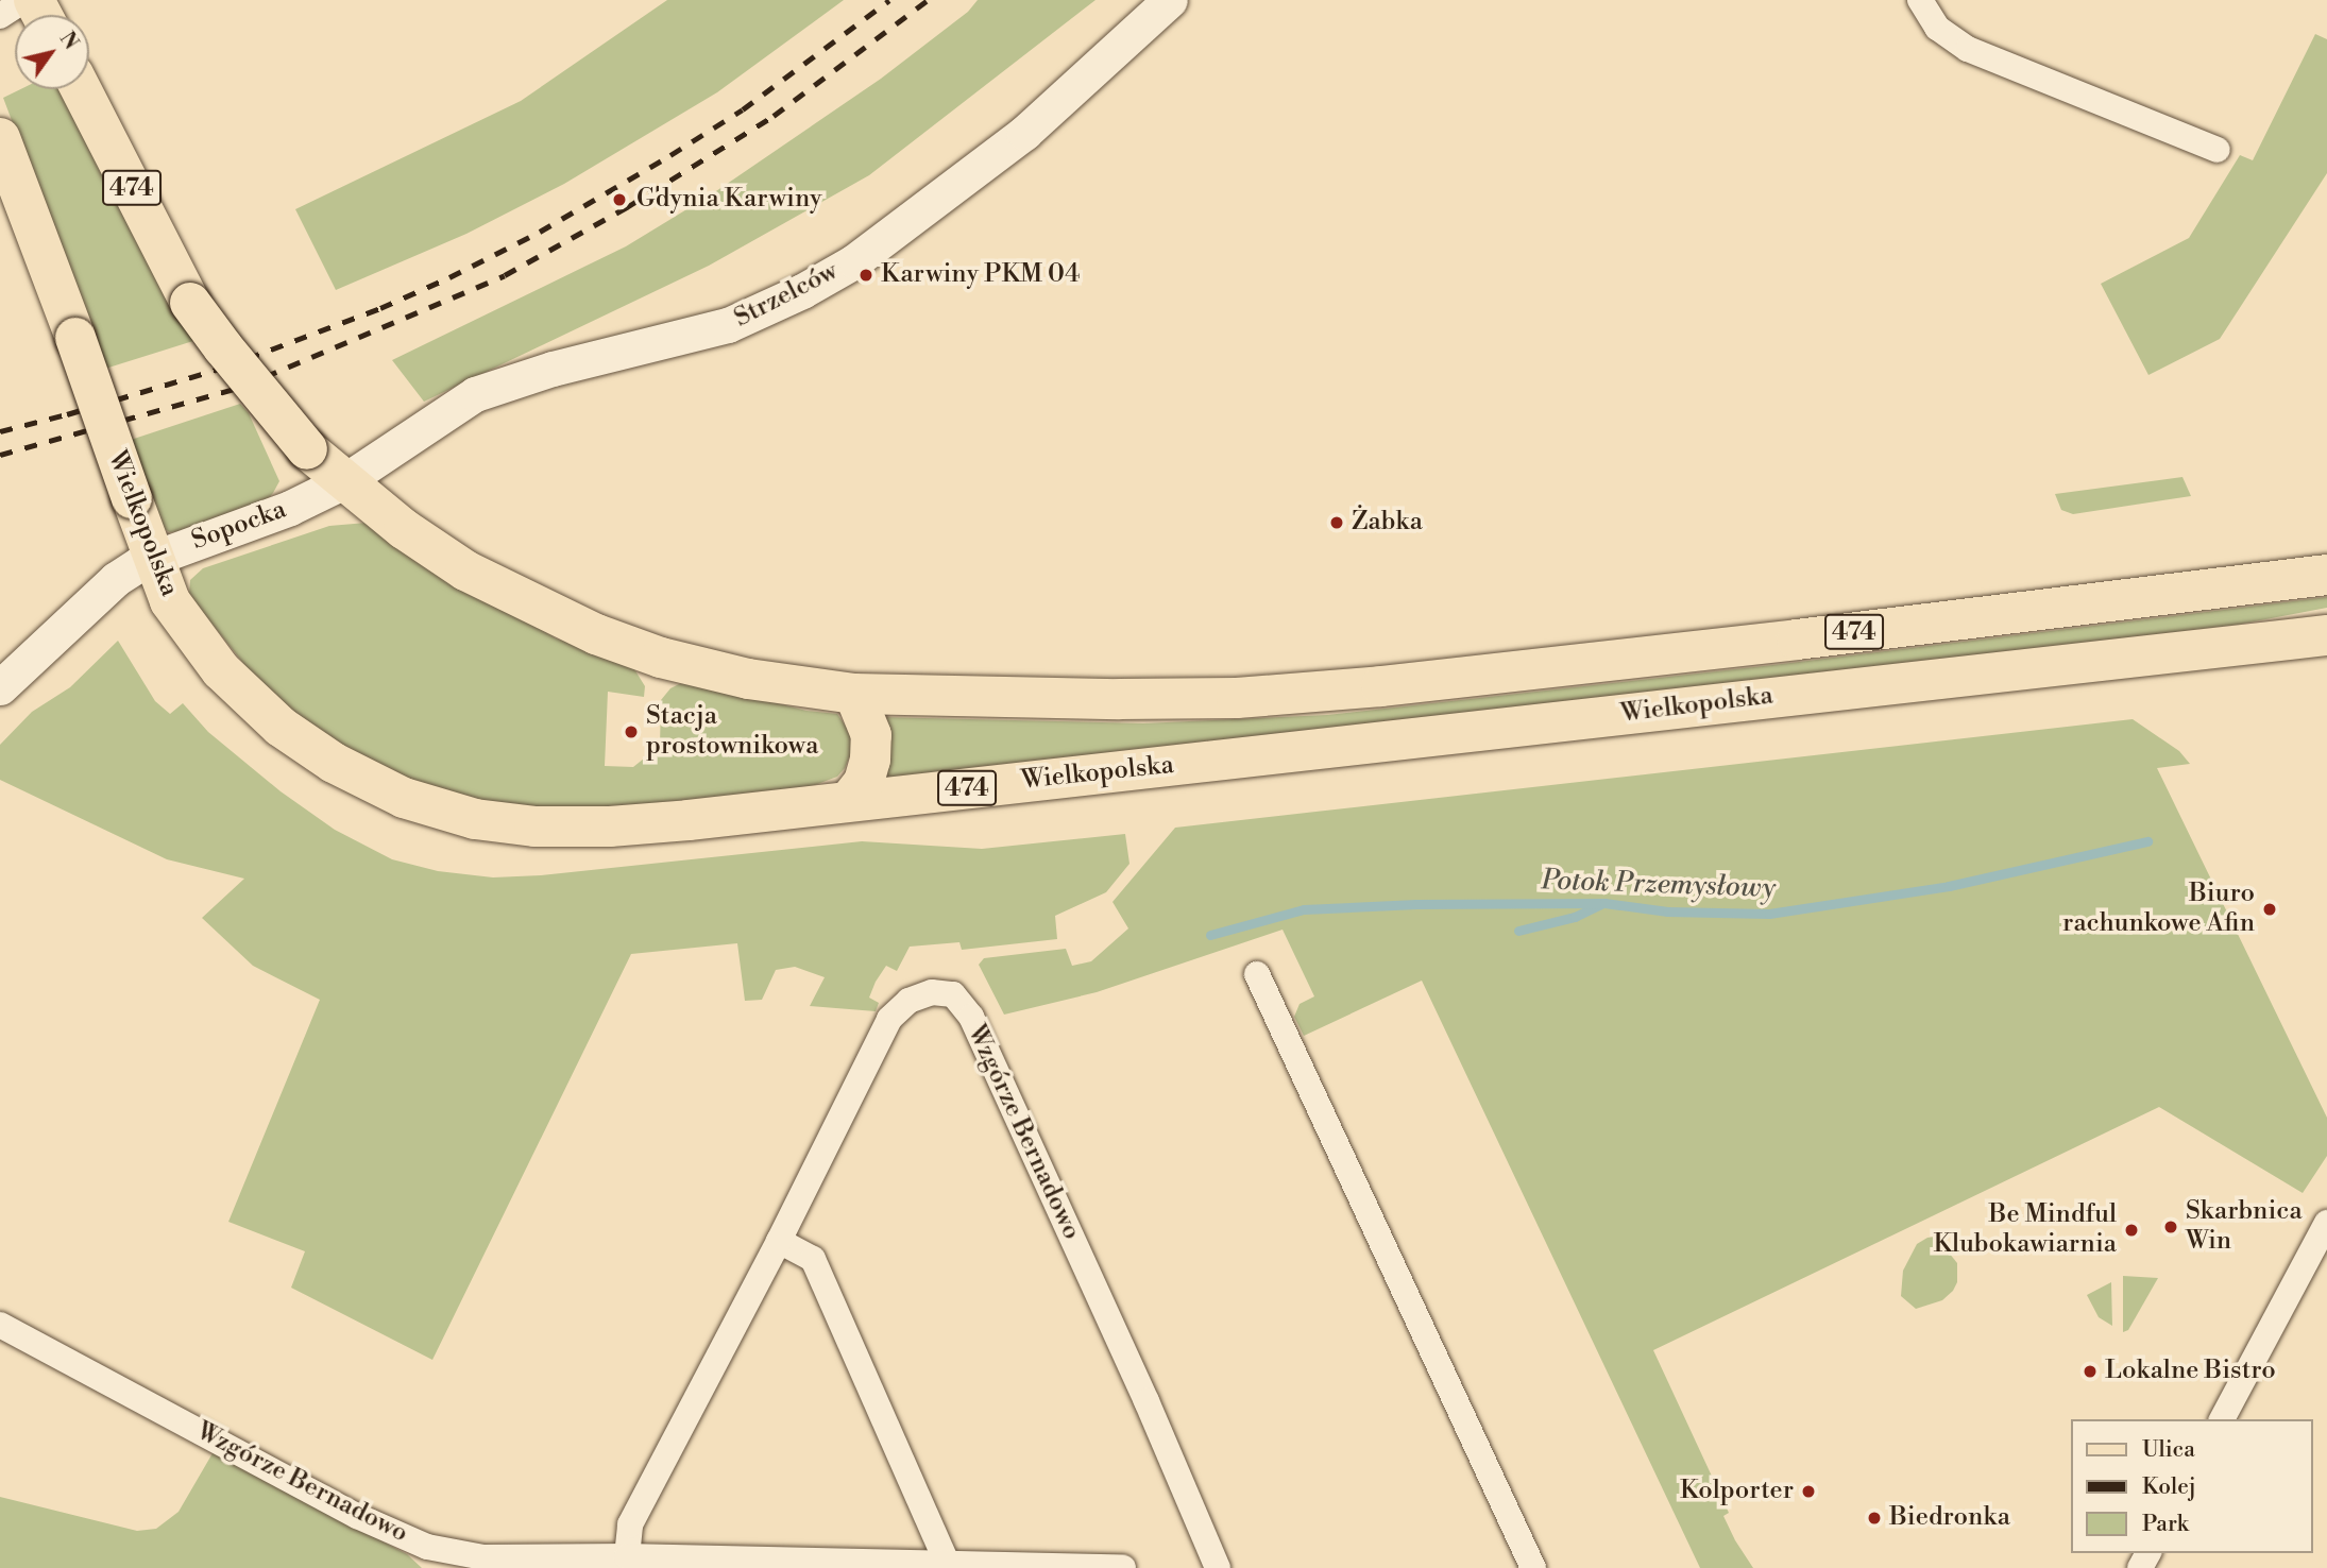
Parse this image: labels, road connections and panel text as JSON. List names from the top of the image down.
{
  "streets": {
    "main road": ["474", "Wielkopolska"],
    "street": ["Strzelców", "Sopocka", "Wzgórze Bernadowo"]
  },
  "crossings": [
    ["Strzelców", "Wielkopolska"],
    ["Strzelców", "Sopocka"],
    ["Wielkopolska", "Sopocka"]
  ],
  "water": ["Potok Przemysłowy"],
  "places": [
    "Gdynia Karwiny",
    "Karwiny PKM 04",
    "Żabka",
    "Stacja prostownikowa",
    "Biuro rachunkowe Afin",
    "Skarbnica Win",
    "Be Mindful Klubokawiarnia",
    "Lokalne Bistro",
    "Kolporter",
    "Biedronka"
  ],
  "legend": ["Ulica", "Kolej", "Park"],
  "north": "top right"
}
